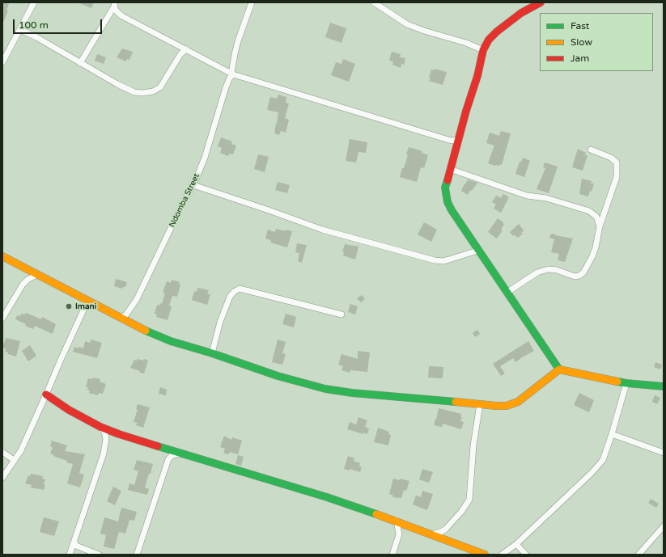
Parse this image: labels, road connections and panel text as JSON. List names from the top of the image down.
{
  "streets": {
    "street": ["Ndomba Street"]
  },
  "places": ["Imani"],
  "legend": ["Fast", "Slow", "Jam"],
  "scale_bar": "100 m"
}
